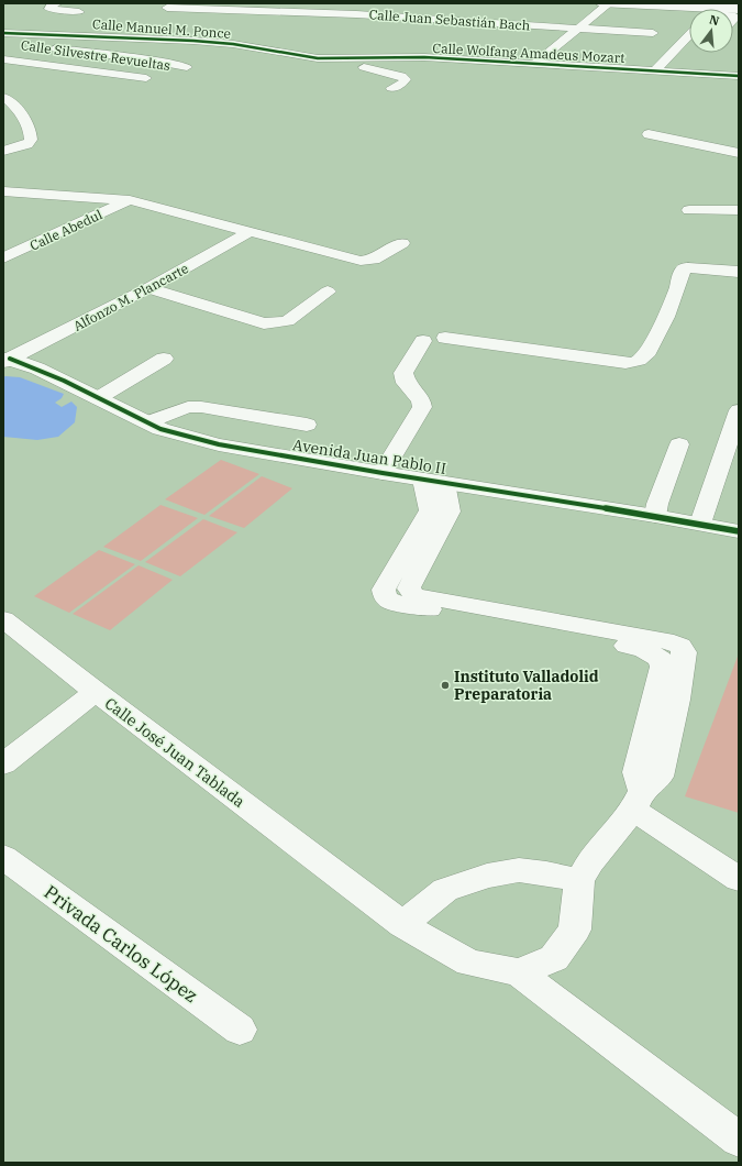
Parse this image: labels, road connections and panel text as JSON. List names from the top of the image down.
{
  "streets": {
    "main road": [
      "Calle Juan Sebastián Bach",
      "Calle Manuel M. Ponce",
      "Calle Wolfang Amadeus Mozart",
      "Calle Silvestre Revueltas",
      "Calle Abedul",
      "Alfonzo M. Plancarte",
      "Avenida Juan Pablo II",
      "Calle José Juan Tablada",
      "Privada Carlos López"
    ]
  },
  "crossings": [
    ["Calle Manuel M. Ponce", "Calle Wolfang Amadeus Mozart"],
    ["Alfonzo M. Plancarte", "Avenida Juan Pablo II"]
  ],
  "places": ["Instituto Valladolid Preparatoria"],
  "north": "top"
}
